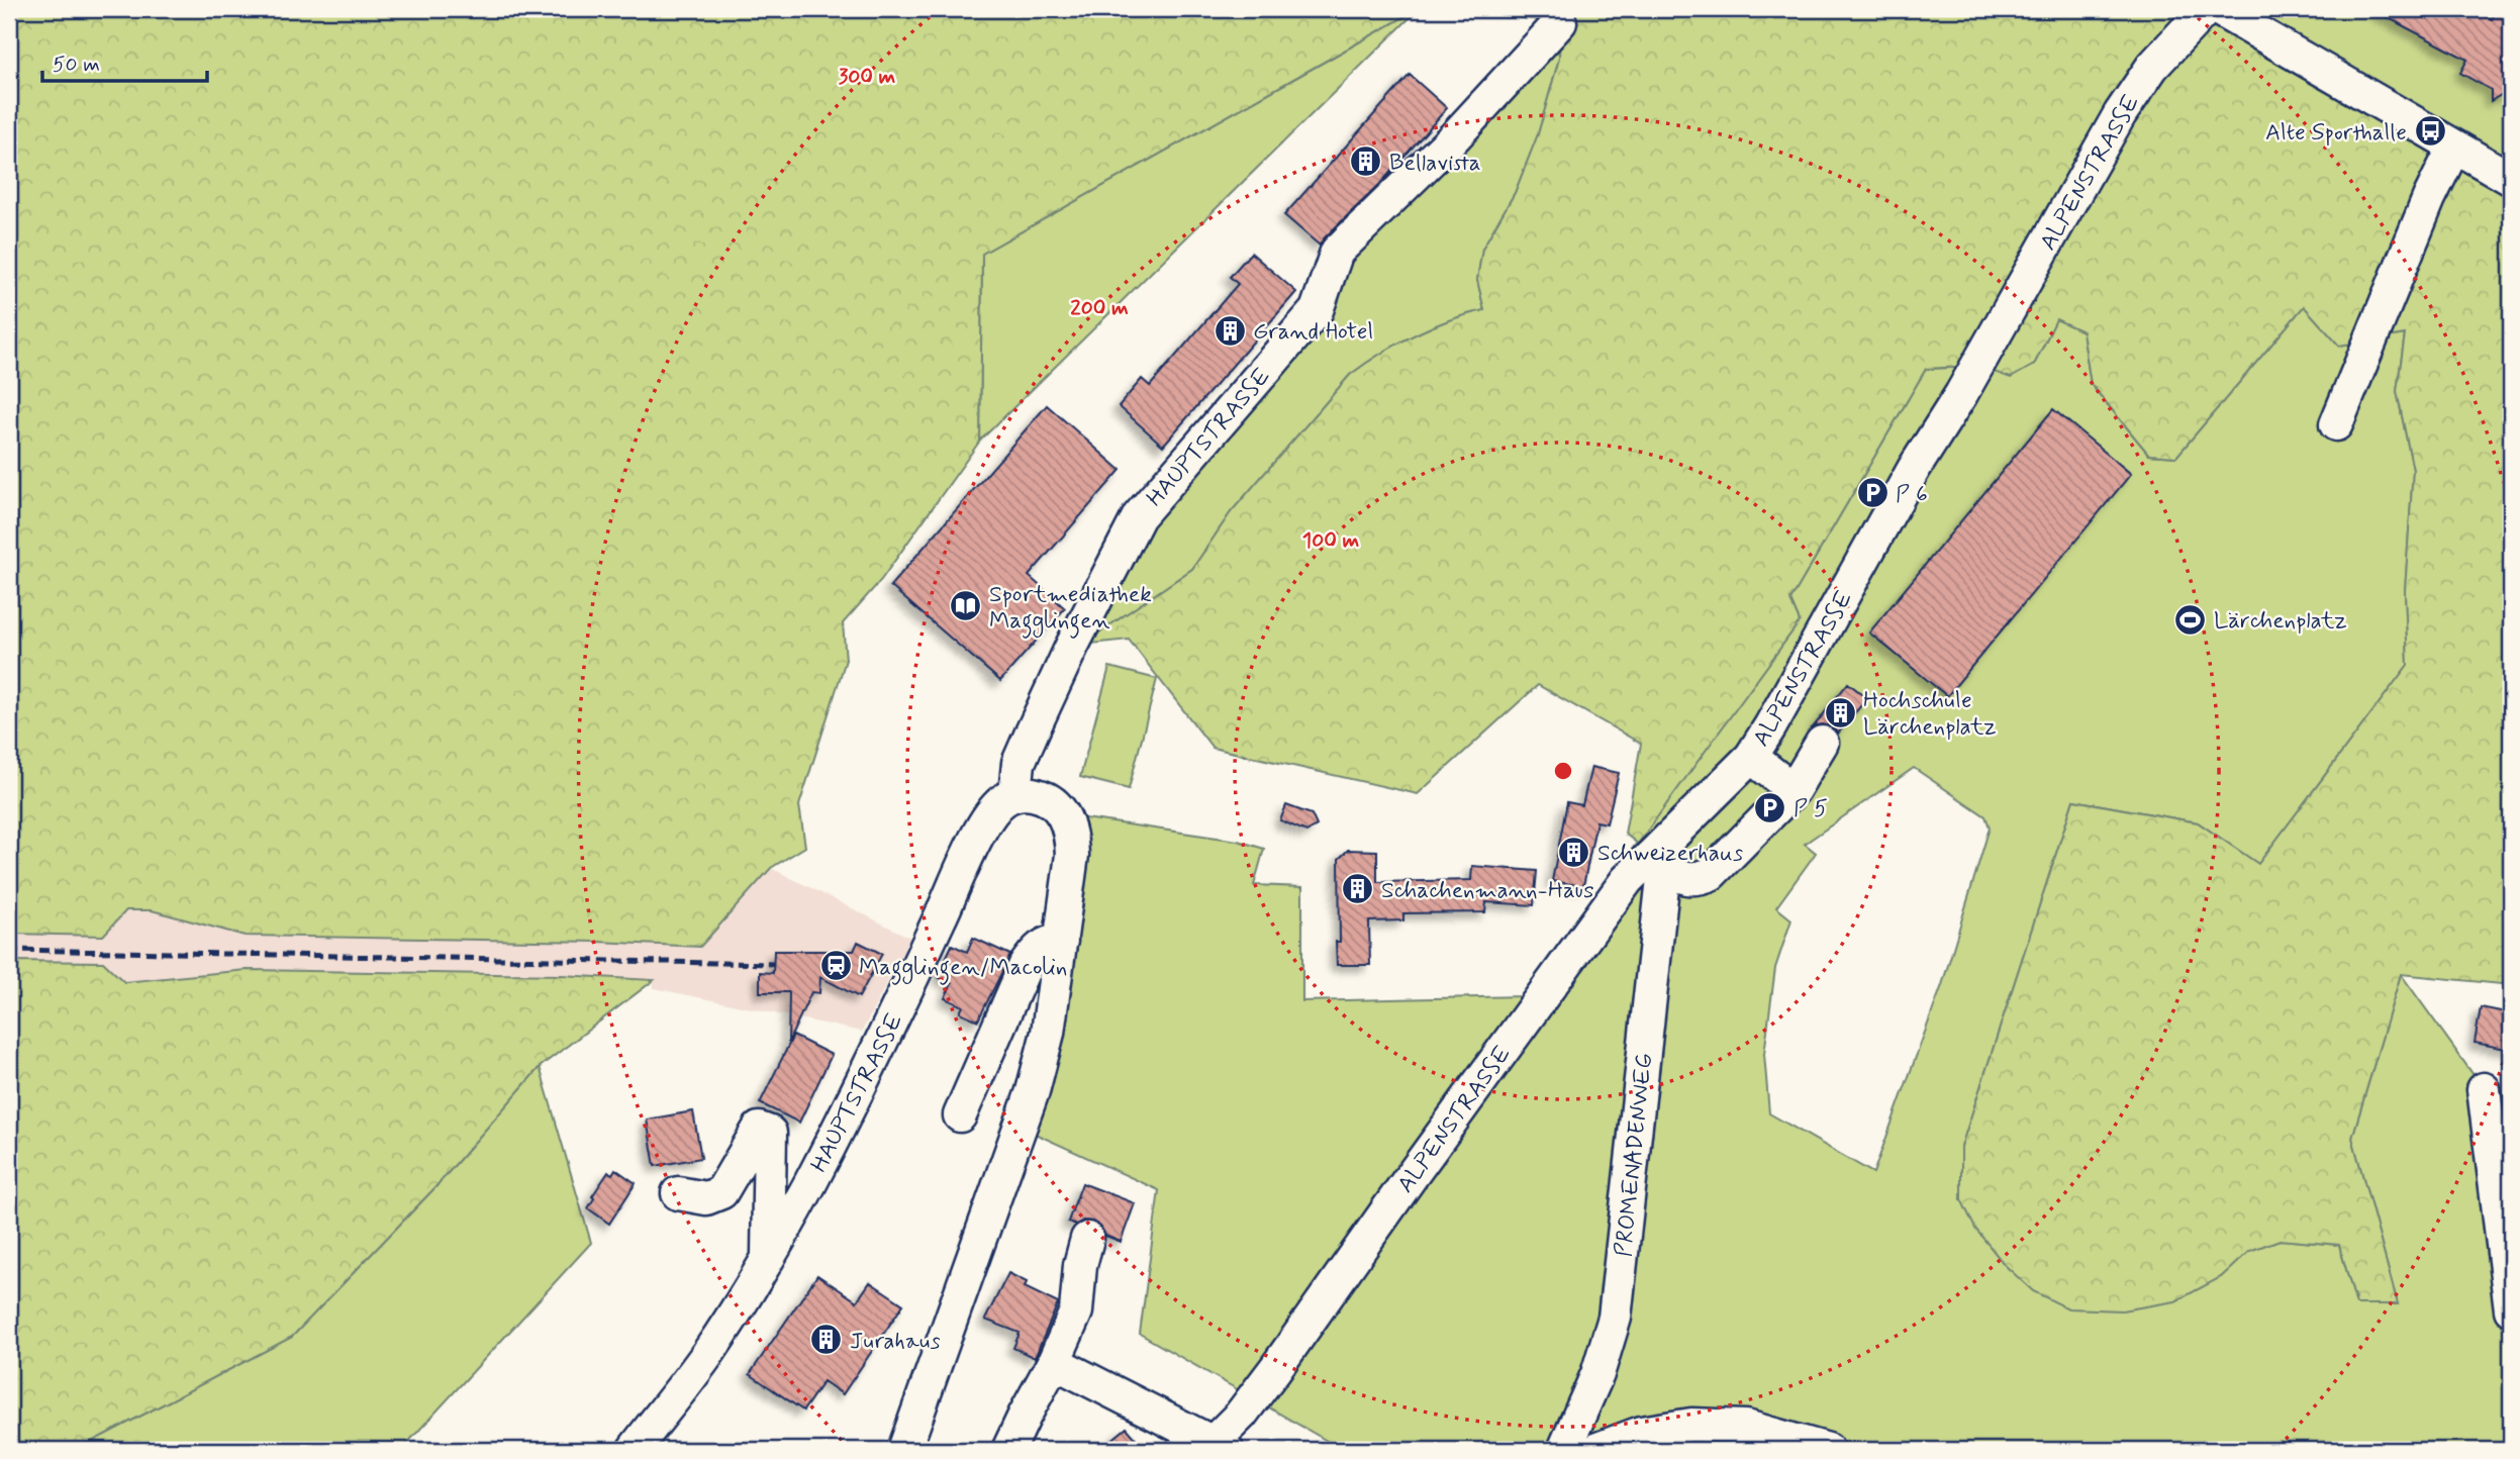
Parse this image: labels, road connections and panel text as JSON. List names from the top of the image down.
{
  "streets": {
    "street": ["ALPENSTRASSE", "HAUPTSTRASSE", "PROMENADENWEG"]
  },
  "crossings": [
    ["ALPENSTRASSE", "PROMENADENWEG"]
  ],
  "places": {
    "bus stop": ["Alte Sporthalle"],
    "building": [
      "Bellavista",
      "Grand Hotel",
      "Hochschule Lärchenplatz",
      "Schweizerhaus",
      "Schachenmann-Haus",
      "Jurahaus"
    ],
    "parking": ["P 6", "P 5"],
    "library": ["Sportmediathek Magglingen"],
    "sports": ["Lärchenplatz"],
    "station": ["Magglingen/Macolin"]
  },
  "scale_bar": "50 m",
  "rings": ["300 m", "200 m", "100 m"]
}
